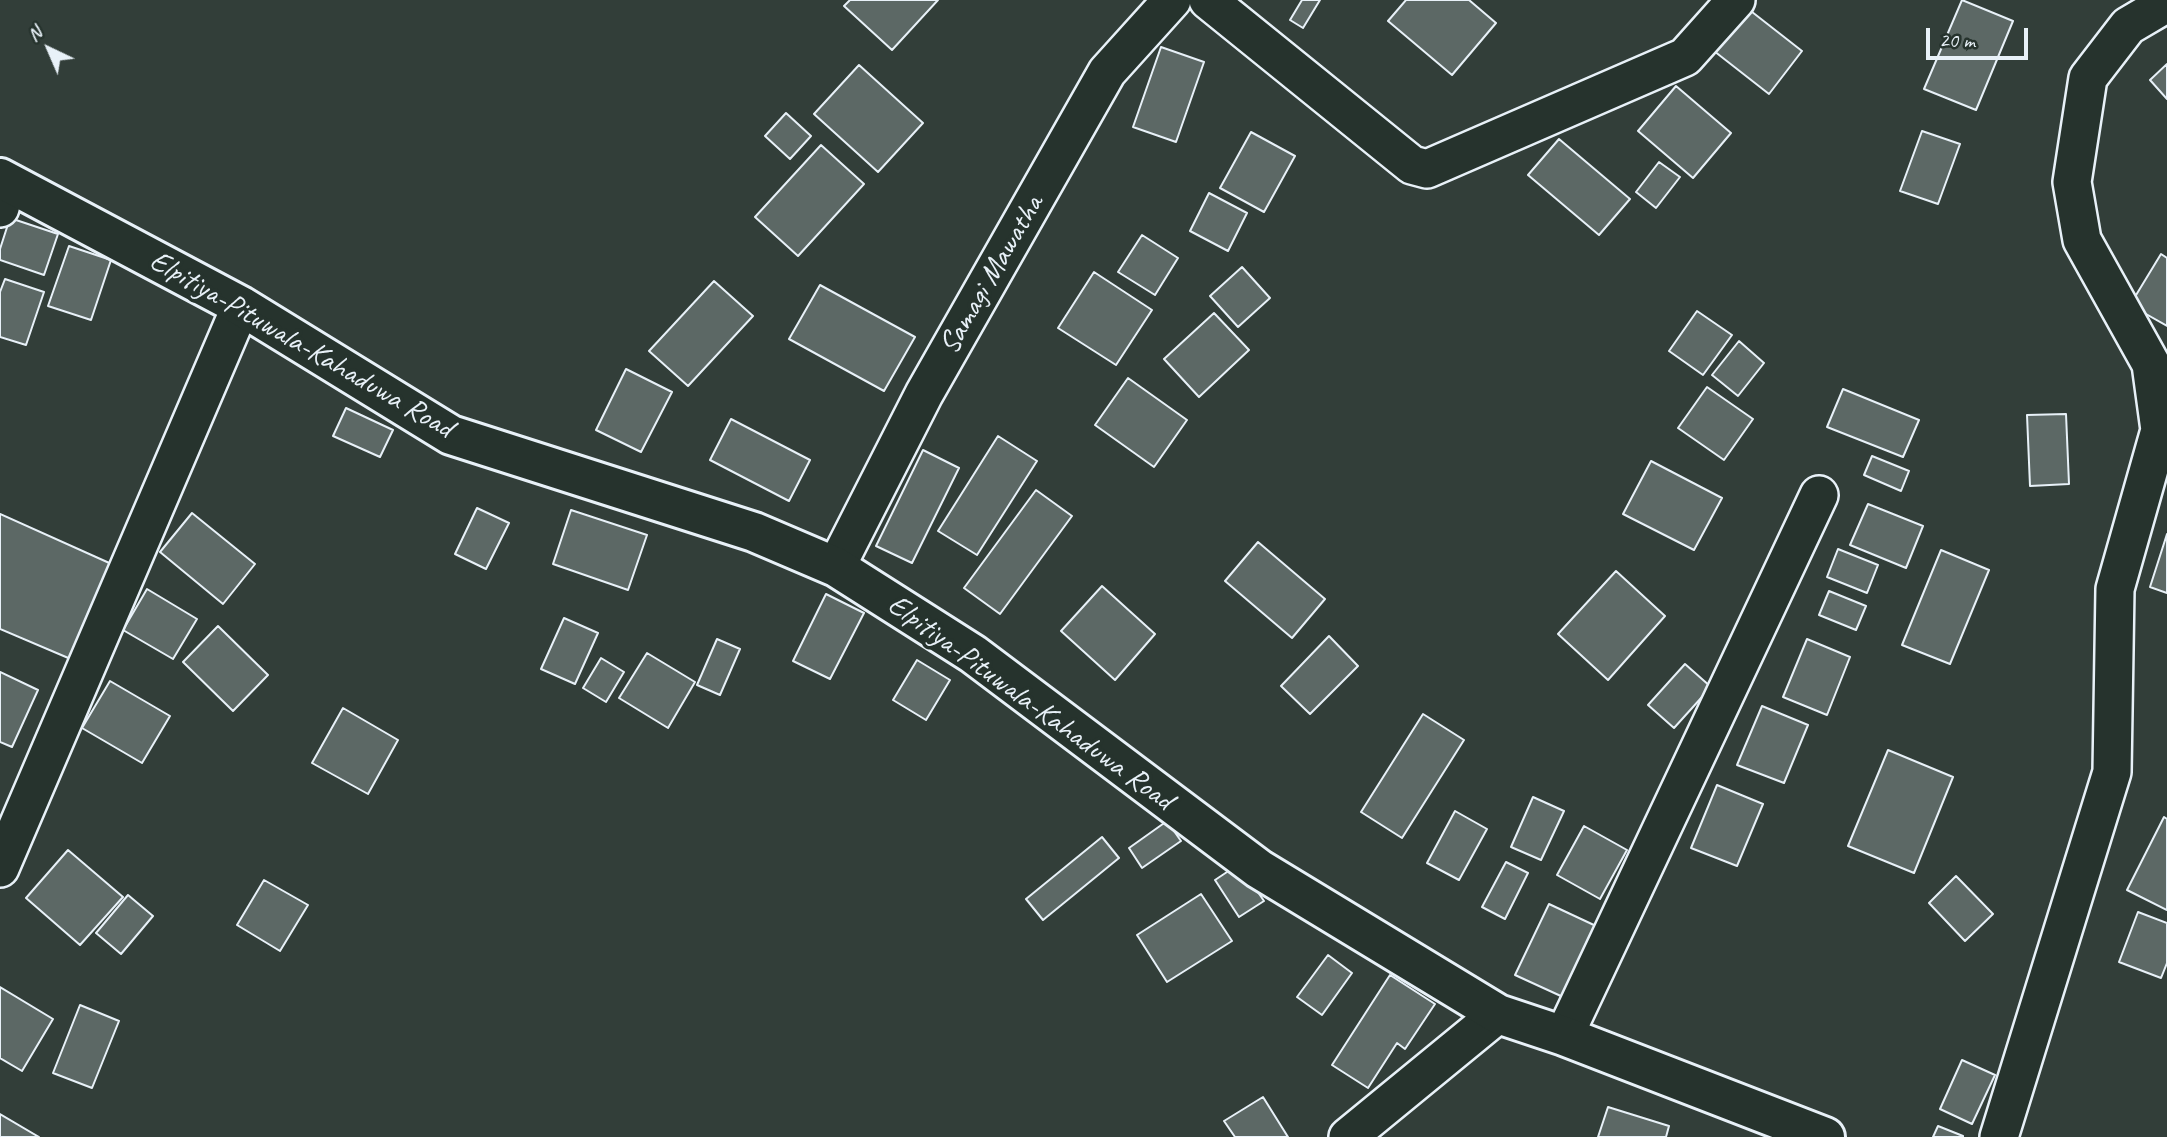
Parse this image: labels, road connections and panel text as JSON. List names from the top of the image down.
{
  "streets": {
    "street": ["Samagi Mawatha", "Elpitiya-Pituwala-Kahaduwa Road"]
  },
  "crossings": [
    ["Samagi Mawatha", "Elpitiya-Pituwala-Kahaduwa Road"]
  ],
  "scale_bar": "20 m",
  "north": "top left"
}
